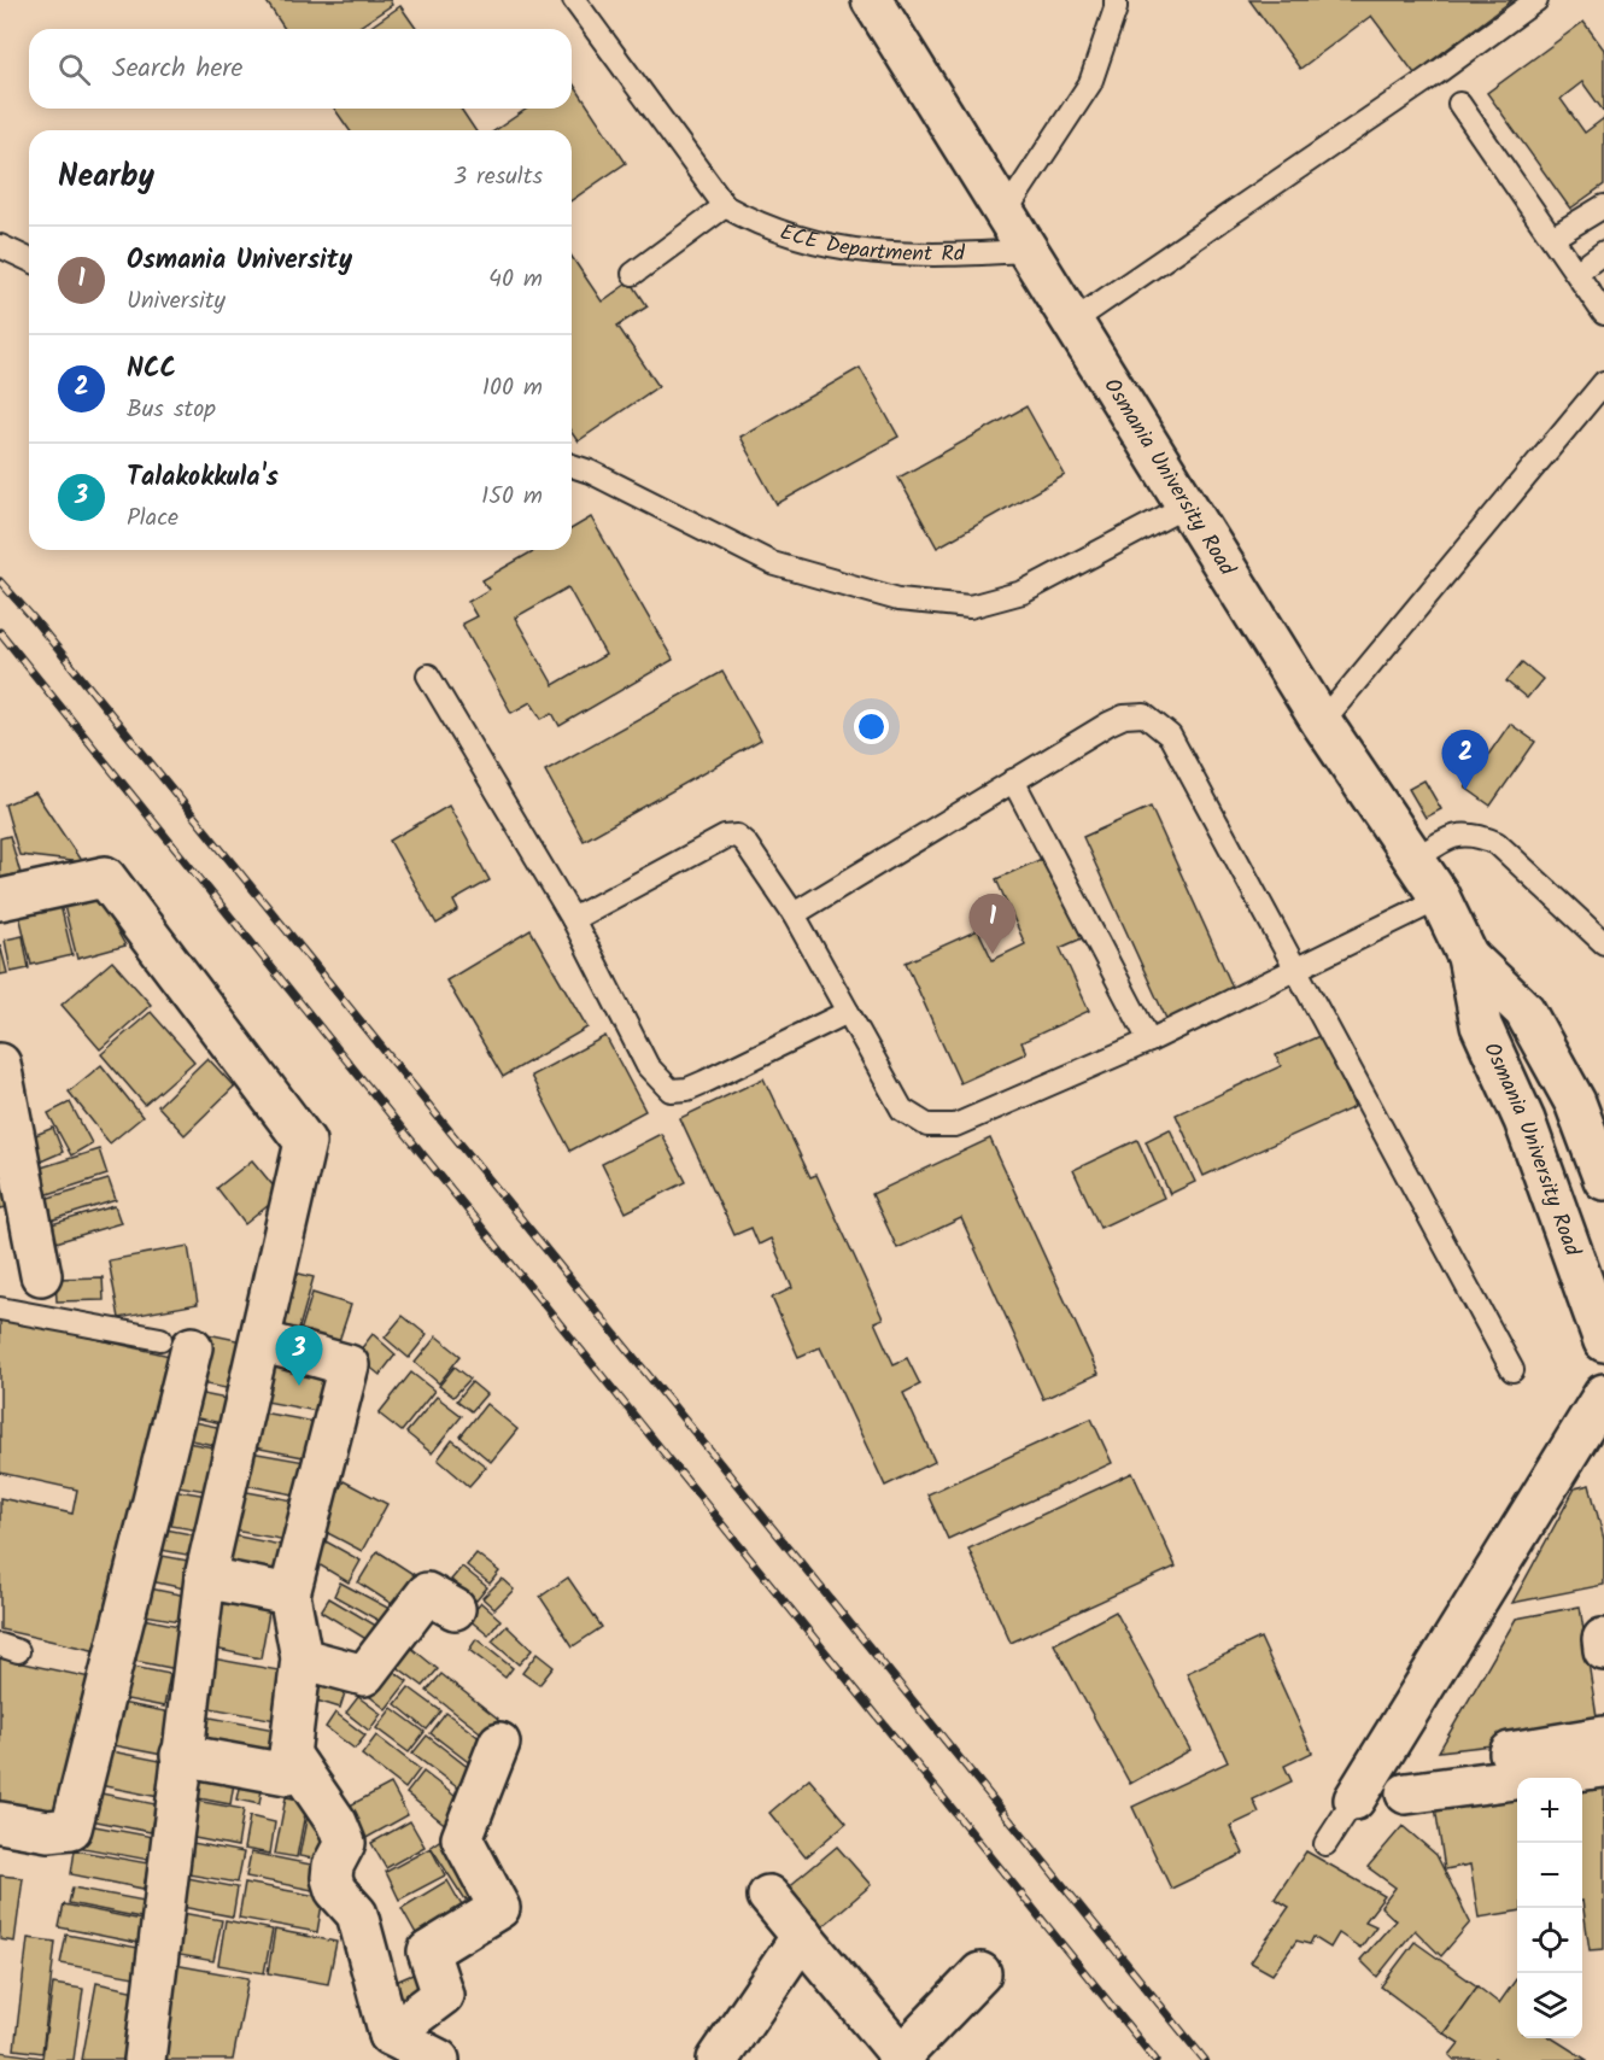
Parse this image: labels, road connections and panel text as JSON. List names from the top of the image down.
{
  "streets": {
    "street": ["Osmania University Road"],
    "lane": ["ECE Department Rd"]
  },
  "crossings": [
    ["ECE Department Rd", "Osmania University Road"]
  ],
  "page": {
    "search": "Search here",
    "heading": ["Nearby", "3 results"],
    "list": [
      {
        "mark": "1",
        "name": "Osmania University",
        "note": "University",
        "value": "40 m"
      },
      {
        "mark": "2",
        "name": "NCC",
        "note": "Bus stop",
        "value": "100 m"
      },
      {
        "mark": "3",
        "name": "Talakokkula's",
        "note": "Place",
        "value": "150 m"
      }
    ],
    "pins": ["2", "1", "3"],
    "map_buttons": ["+", "−"]
  }
}
